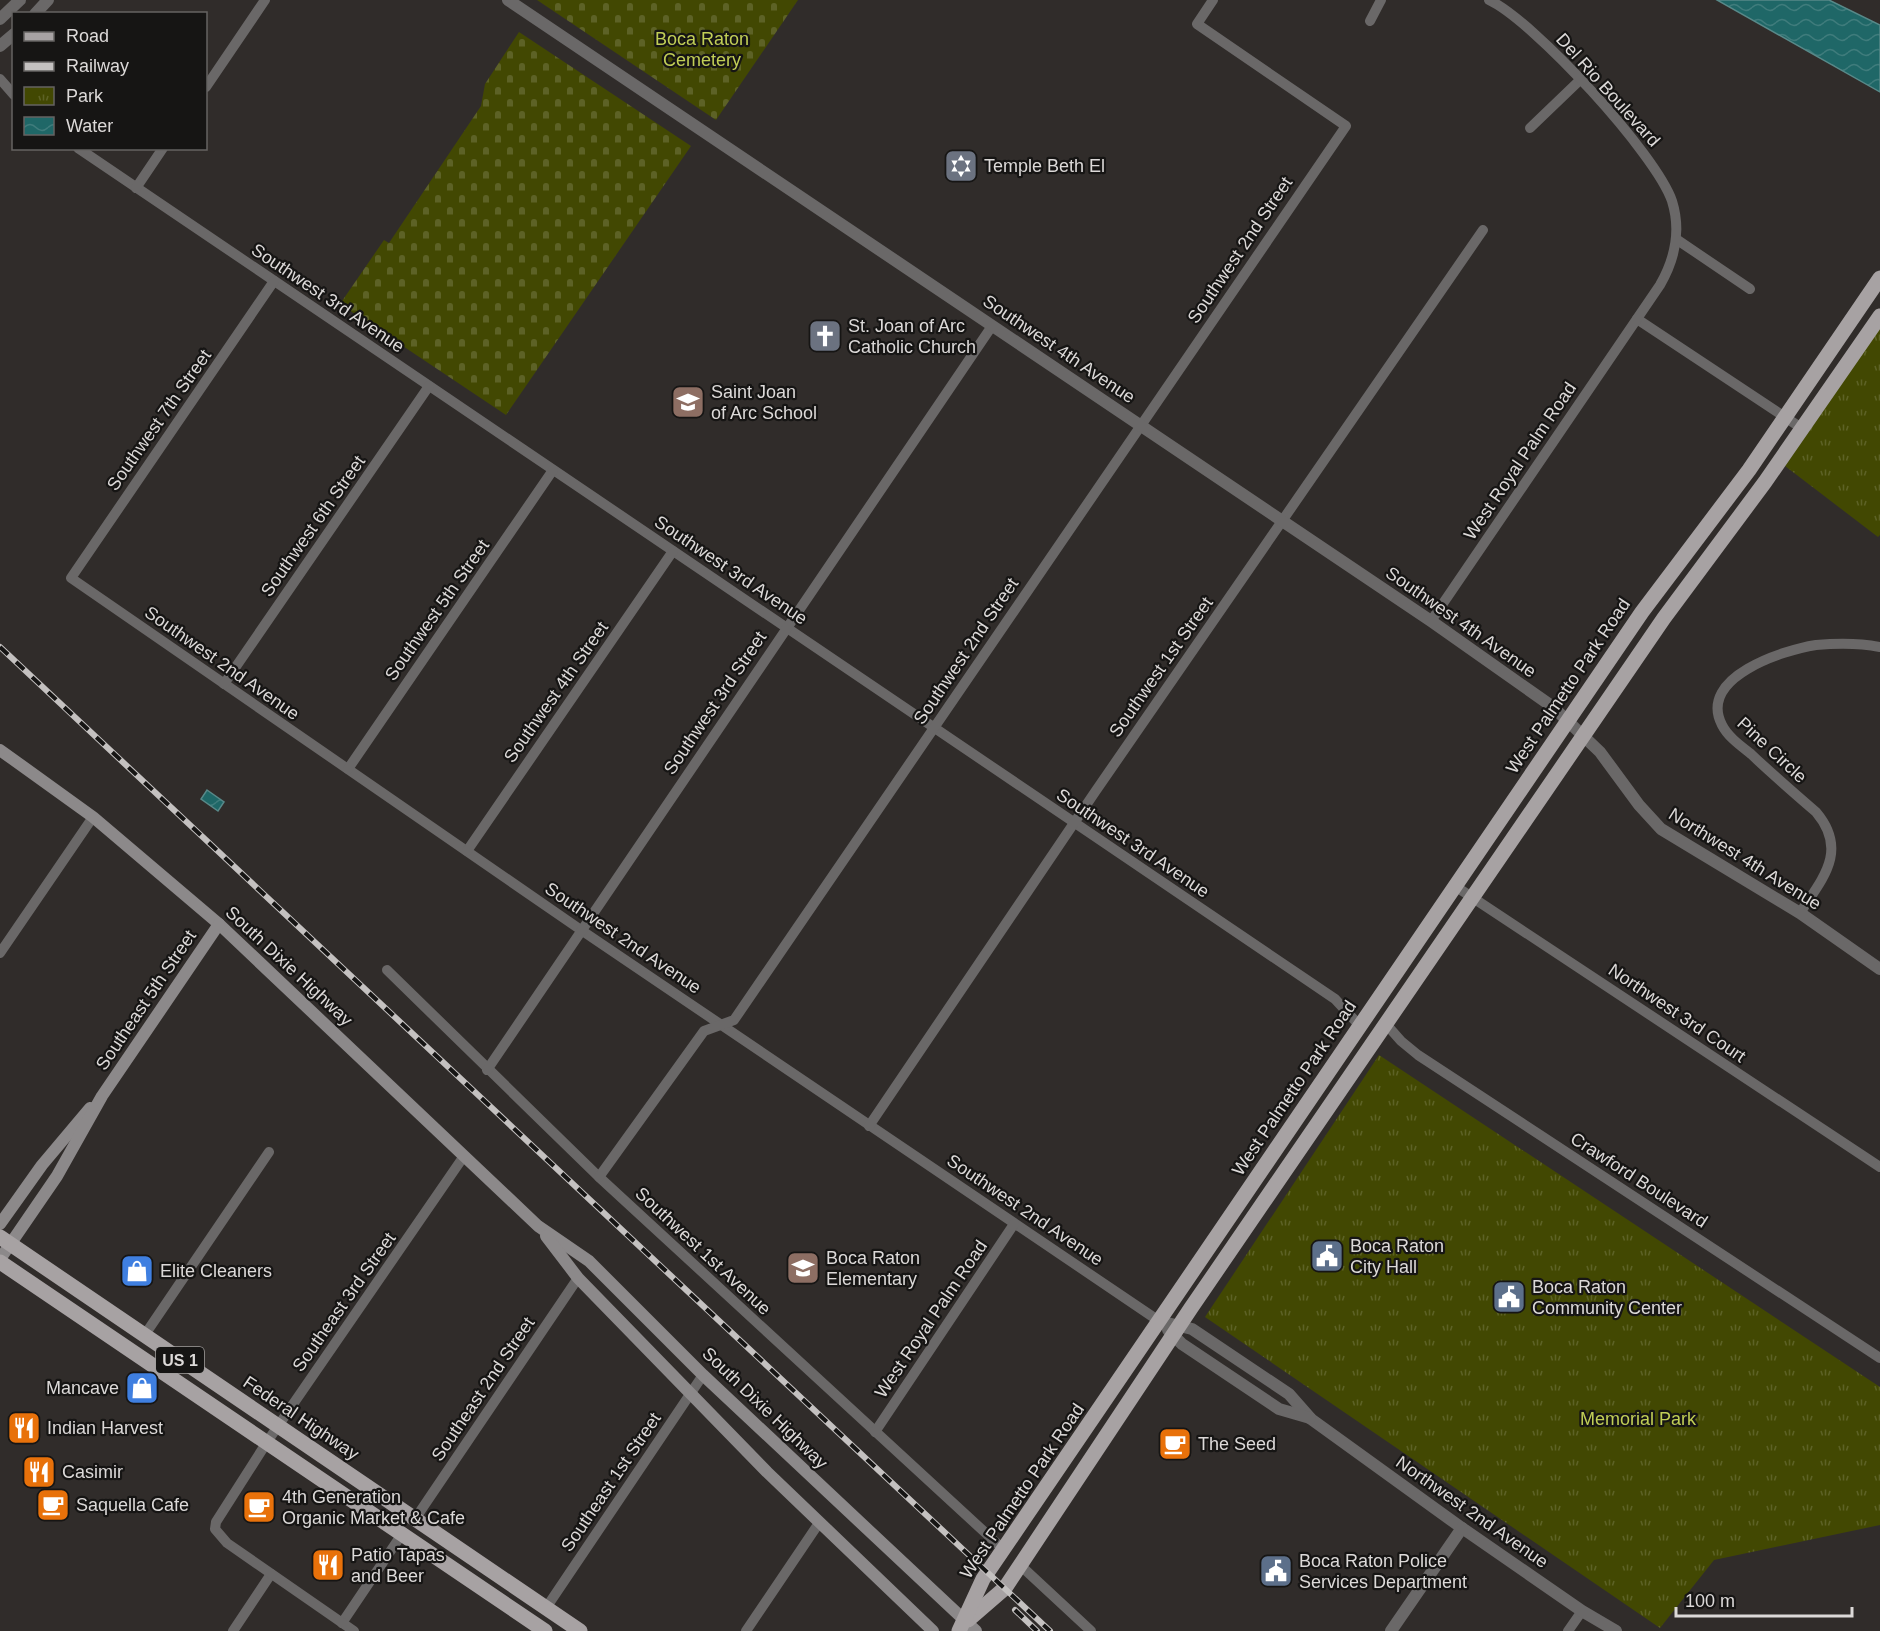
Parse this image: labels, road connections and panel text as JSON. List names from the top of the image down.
{
  "streets": {
    "main road": [
      "West Palmetto Park Road",
      "South Dixie Highway",
      "Southeast 5th Street",
      "US 1",
      "Federal Highway"
    ],
    "street": [
      "Del Rio Boulevard",
      "Southwest 2nd Street",
      "Southwest 3rd Avenue",
      "Southwest 4th Avenue",
      "Southwest 7th Street",
      "West Royal Palm Road",
      "Southwest 6th Street",
      "Southwest 5th Street",
      "Southwest 2nd Avenue",
      "Southwest 1st Street",
      "Southwest 4th Street",
      "Southwest 3rd Street",
      "Pine Circle",
      "Northwest 4th Avenue",
      "Northwest 3rd Court",
      "Crawford Boulevard",
      "Southwest 1st Avenue",
      "Southeast 3rd Street",
      "Southeast 2nd Street",
      "Southeast 1st Street",
      "Northwest 2nd Avenue"
    ]
  },
  "crossings": [
    ["Del Rio Boulevard", "West Royal Palm Road"],
    ["Southwest 2nd Street", "Southwest 3rd Avenue"],
    ["Southwest 2nd Street", "Southwest 4th Avenue"],
    ["Southwest 2nd Street", "Southwest 2nd Avenue"],
    ["Southwest 2nd Street", "Southwest 1st Avenue"],
    ["Southwest 3rd Avenue", "Southwest 7th Street"],
    ["Southwest 3rd Avenue", "Southwest 6th Street"],
    ["Southwest 3rd Avenue", "Southwest 5th Street"],
    ["Southwest 3rd Avenue", "Southwest 1st Street"],
    ["Southwest 3rd Avenue", "West Palmetto Park Road"],
    ["Southwest 3rd Avenue", "Southwest 4th Street"],
    ["Southwest 3rd Avenue", "Southwest 3rd Street"],
    ["Southwest 4th Avenue", "West Royal Palm Road"],
    ["Southwest 4th Avenue", "Southwest 1st Street"],
    ["Southwest 4th Avenue", "West Palmetto Park Road"],
    ["Southwest 4th Avenue", "Southwest 3rd Street"],
    ["Southwest 4th Avenue", "Northwest 4th Avenue"],
    ["Southwest 7th Street", "Southwest 2nd Avenue"],
    ["West Royal Palm Road", "Southwest 2nd Avenue"],
    ["West Royal Palm Road", "Southwest 1st Avenue"],
    ["Southwest 6th Street", "Southwest 2nd Avenue"],
    ["Southwest 5th Street", "Southwest 2nd Avenue"],
    ["Southwest 2nd Avenue", "Southwest 1st Street"],
    ["Southwest 2nd Avenue", "West Palmetto Park Road"],
    ["Southwest 2nd Avenue", "Southwest 4th Street"],
    ["Southwest 2nd Avenue", "Southwest 3rd Street"],
    ["Southwest 2nd Avenue", "Northwest 2nd Avenue"],
    ["West Palmetto Park Road", "Northwest 4th Avenue"],
    ["West Palmetto Park Road", "South Dixie Highway"],
    ["West Palmetto Park Road", "Northwest 3rd Court"],
    ["West Palmetto Park Road", "Crawford Boulevard"],
    ["West Palmetto Park Road", "Southwest 1st Avenue"],
    ["West Palmetto Park Road", "Northwest 2nd Avenue"],
    ["Southwest 3rd Street", "Southwest 1st Avenue"],
    ["Pine Circle", "Northwest 4th Avenue"],
    ["South Dixie Highway", "Southeast 5th Street"],
    ["South Dixie Highway", "Southeast 3rd Street"],
    ["South Dixie Highway", "Southeast 2nd Street"],
    ["South Dixie Highway", "Southeast 1st Street"],
    ["Southeast 5th Street", "US 1"],
    ["Southeast 5th Street", "Federal Highway"],
    ["Southeast 3rd Street", "US 1"],
    ["Southeast 3rd Street", "Federal Highway"],
    ["Southeast 2nd Street", "Federal Highway"],
    ["Federal Highway", "Southeast 1st Street"]
  ],
  "parks": ["Boca Raton Cemetery", "Memorial Park"],
  "places": {
    "synagogue": ["Temple Beth El"],
    "church": ["St. Joan of Arc Catholic Church"],
    "school or university": ["Saint Joan of Arc School", "Boca Raton Elementary"],
    "public building": ["Boca Raton City Hall", "Boca Raton Community Center", "Boca Raton Police Services Department"],
    "shop": ["Elite Cleaners", "Mancave"],
    "restaurant": ["Indian Harvest", "Casimir", "Patio Tapas and Beer"],
    "cafe": ["The Seed", "Saquella Cafe", "4th Generation Organic Market & Cafe"]
  },
  "legend": [
    "Road",
    "Railway",
    "Park",
    "Water"
  ],
  "scale_bar": "100 m"
}
